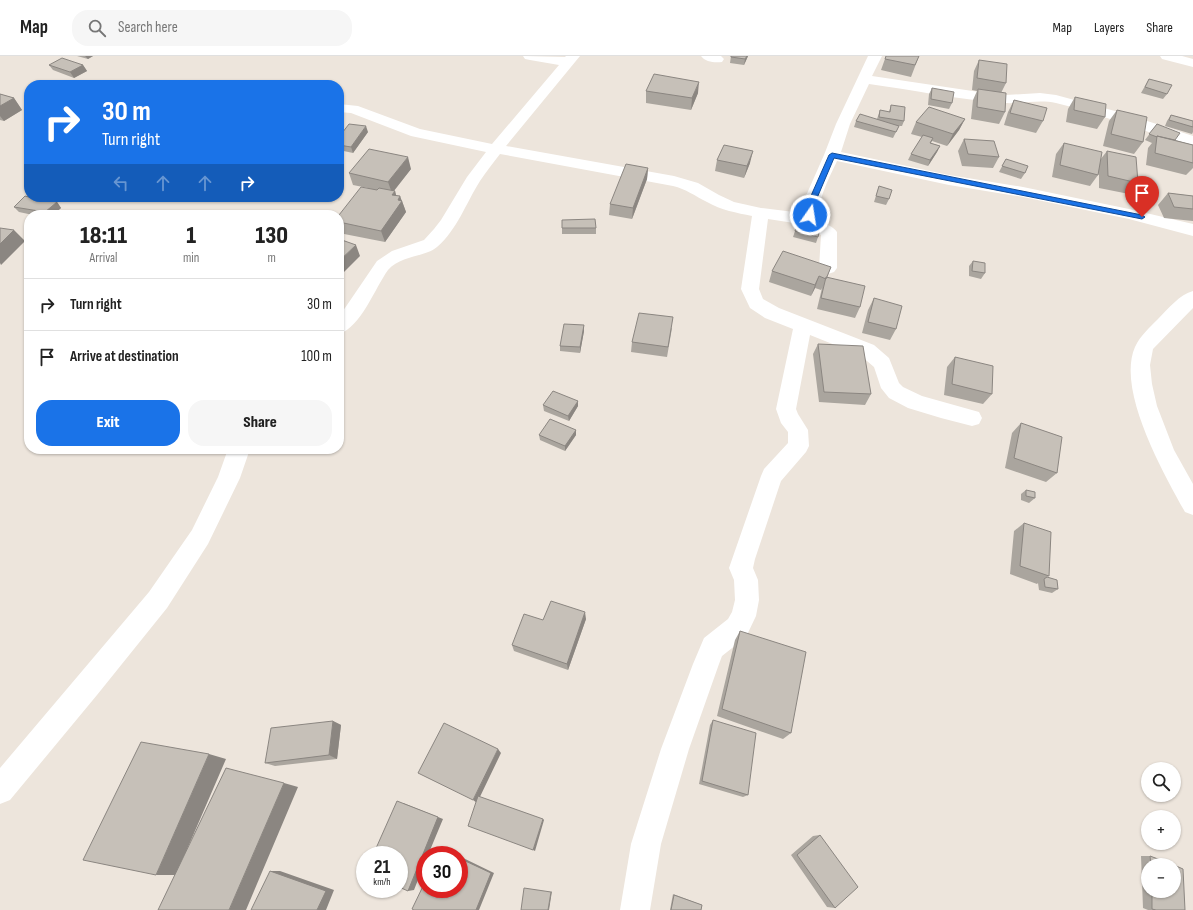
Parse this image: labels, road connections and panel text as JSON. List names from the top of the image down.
{
  "page": {
    "header": "Map",
    "search": "Search here",
    "nav": ["Map", "Layers", "Share"],
    "turn": ["30 m", "Turn right"],
    "eta": [
      "18:11",
      "Arrival",
      "1",
      "min",
      "130",
      "m"
    ],
    "list": [
      {
        "name": "Turn right",
        "value": "30 m"
      },
      {
        "name": "Arrive at destination",
        "value": "100 m"
      }
    ],
    "buttons": ["Exit", "Share"],
    "map_buttons": ["+", "−"],
    "speed": "21 km/h",
    "limit": "30"
  }
}
